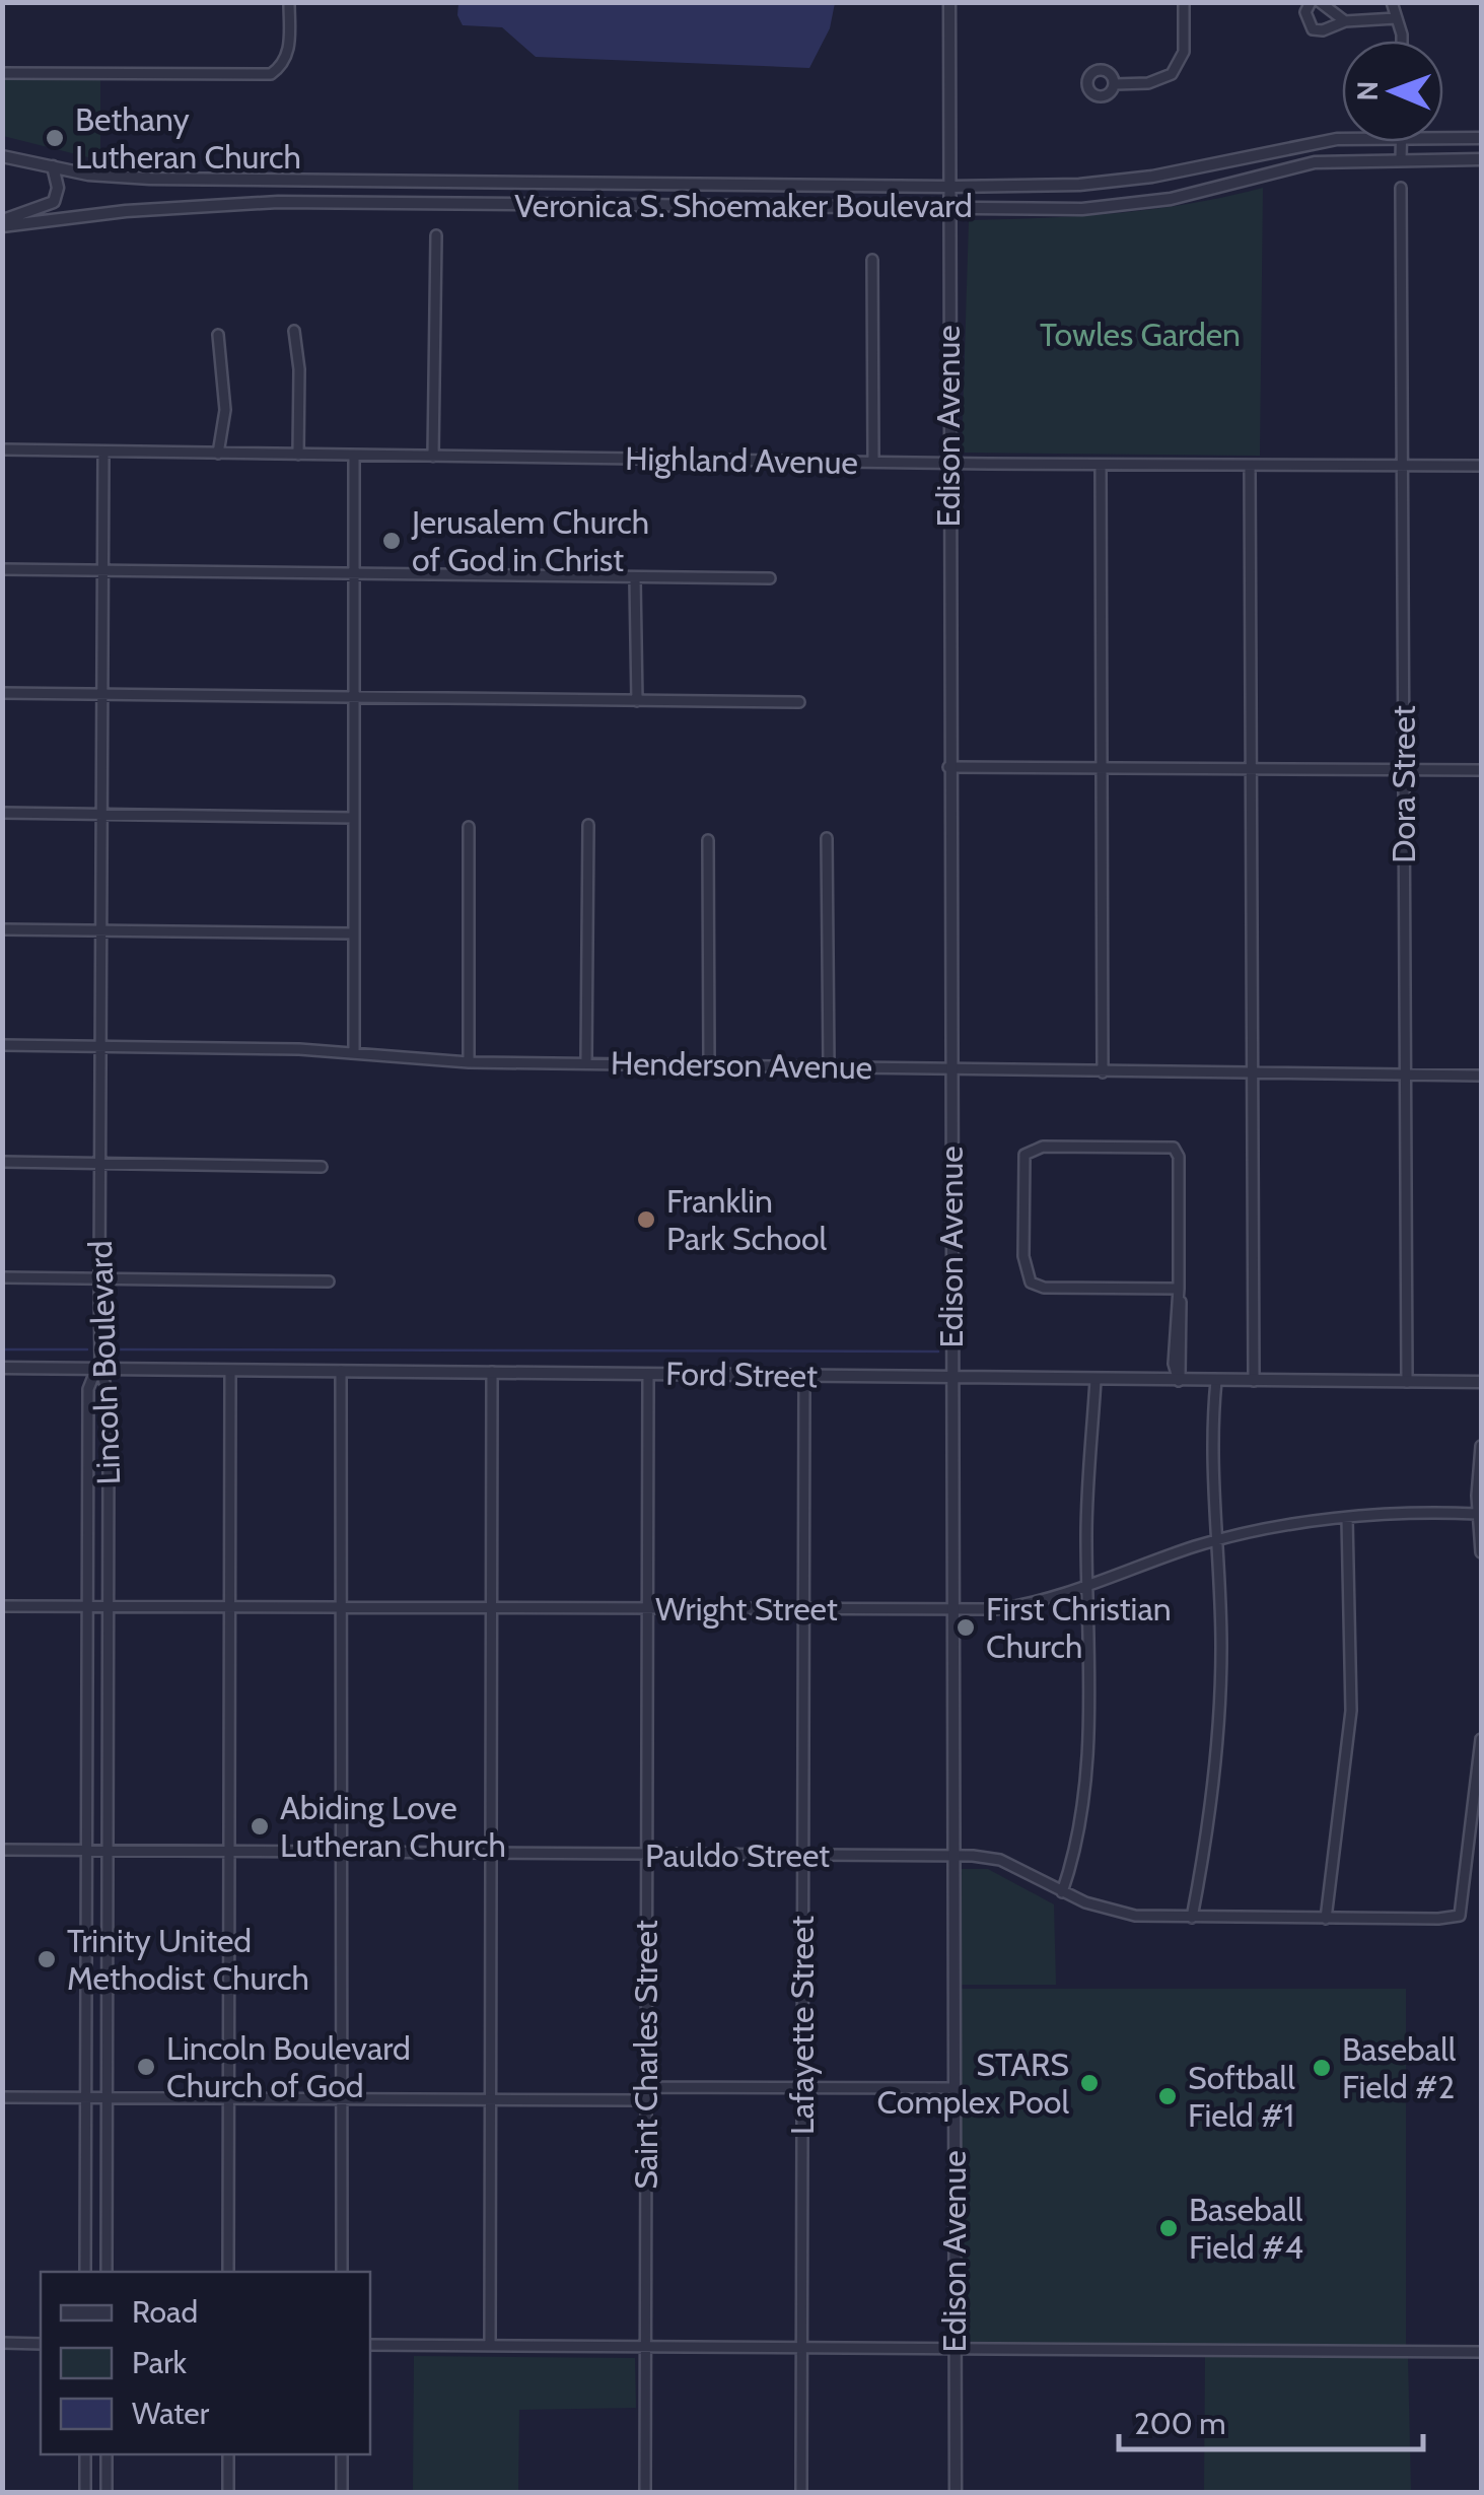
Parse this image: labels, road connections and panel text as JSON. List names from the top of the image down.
{
  "streets": {
    "street": [
      "Veronica S. Shoemaker Boulevard",
      "Edison Avenue",
      "Highland Avenue",
      "Dora Street",
      "Henderson Avenue",
      "Lincoln Boulevard",
      "Ford Street",
      "Wright Street",
      "Pauldo Street",
      "Lafayette Street",
      "Saint Charles Street"
    ]
  },
  "crossings": [
    ["Veronica S. Shoemaker Boulevard", "Edison Avenue"],
    ["Edison Avenue", "Highland Avenue"],
    ["Edison Avenue", "Henderson Avenue"],
    ["Edison Avenue", "Ford Street"],
    ["Edison Avenue", "Wright Street"],
    ["Edison Avenue", "Pauldo Street"],
    ["Highland Avenue", "Dora Street"],
    ["Highland Avenue", "Lincoln Boulevard"],
    ["Dora Street", "Henderson Avenue"],
    ["Dora Street", "Ford Street"],
    ["Henderson Avenue", "Lincoln Boulevard"],
    ["Lincoln Boulevard", "Ford Street"],
    ["Lincoln Boulevard", "Wright Street"],
    ["Lincoln Boulevard", "Pauldo Street"],
    ["Ford Street", "Lafayette Street"],
    ["Ford Street", "Saint Charles Street"],
    ["Wright Street", "Lafayette Street"],
    ["Wright Street", "Saint Charles Street"],
    ["Pauldo Street", "Lafayette Street"],
    ["Pauldo Street", "Saint Charles Street"]
  ],
  "parks": ["Towles Garden"],
  "places": [
    "Bethany Lutheran Church",
    "Jerusalem Church of God in Christ",
    "Franklin Park School",
    "First Christian Church",
    "Abiding Love Lutheran Church",
    "Trinity United Methodist Church",
    "Lincoln Boulevard Church of God",
    "Baseball Field #2",
    "STARS Complex Pool",
    "Softball Field #1",
    "Baseball Field #4"
  ],
  "legend": ["Road", "Park", "Water"],
  "scale_bar": "200 m",
  "north": "left"
}
